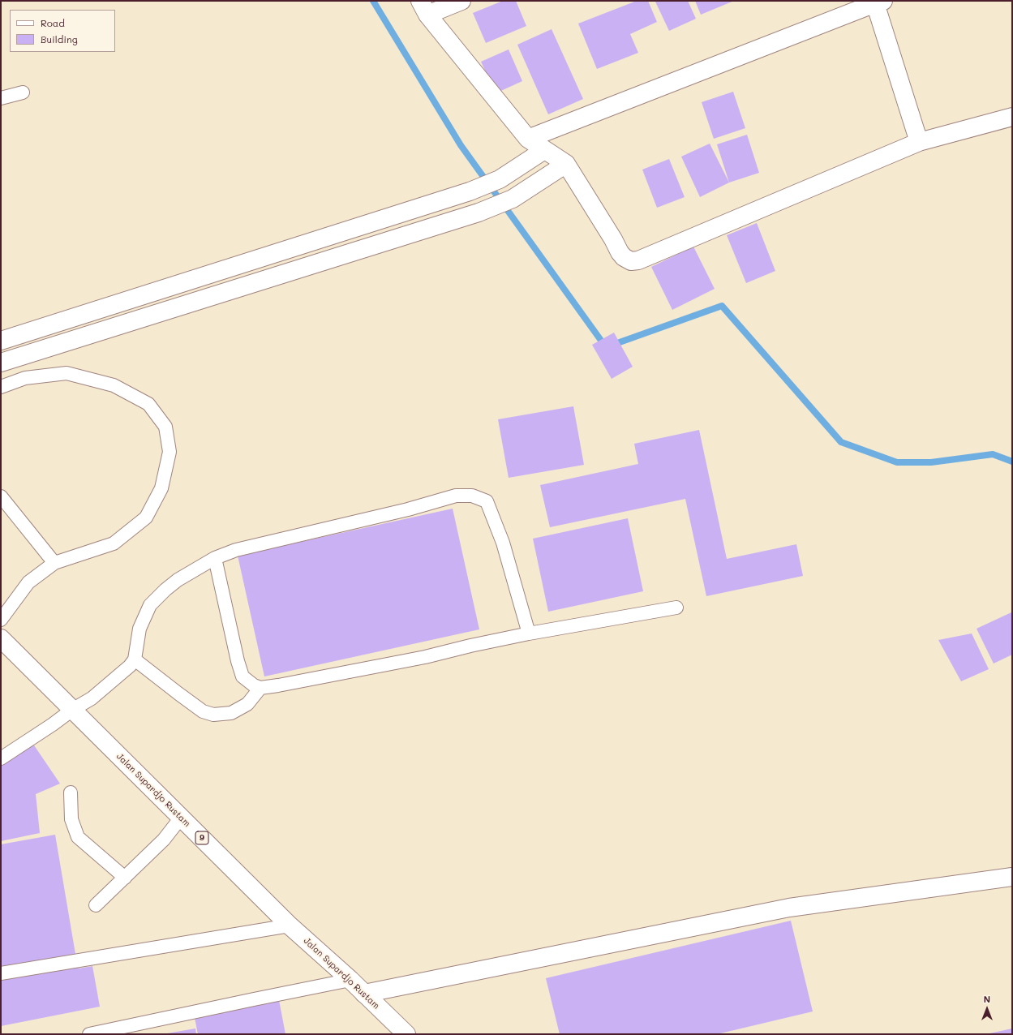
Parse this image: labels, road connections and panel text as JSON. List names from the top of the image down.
{
  "streets": {
    "main road": ["Jalan Supardjo Rustam", "9"]
  },
  "legend": ["Road", "Building"],
  "north": "top"
}
